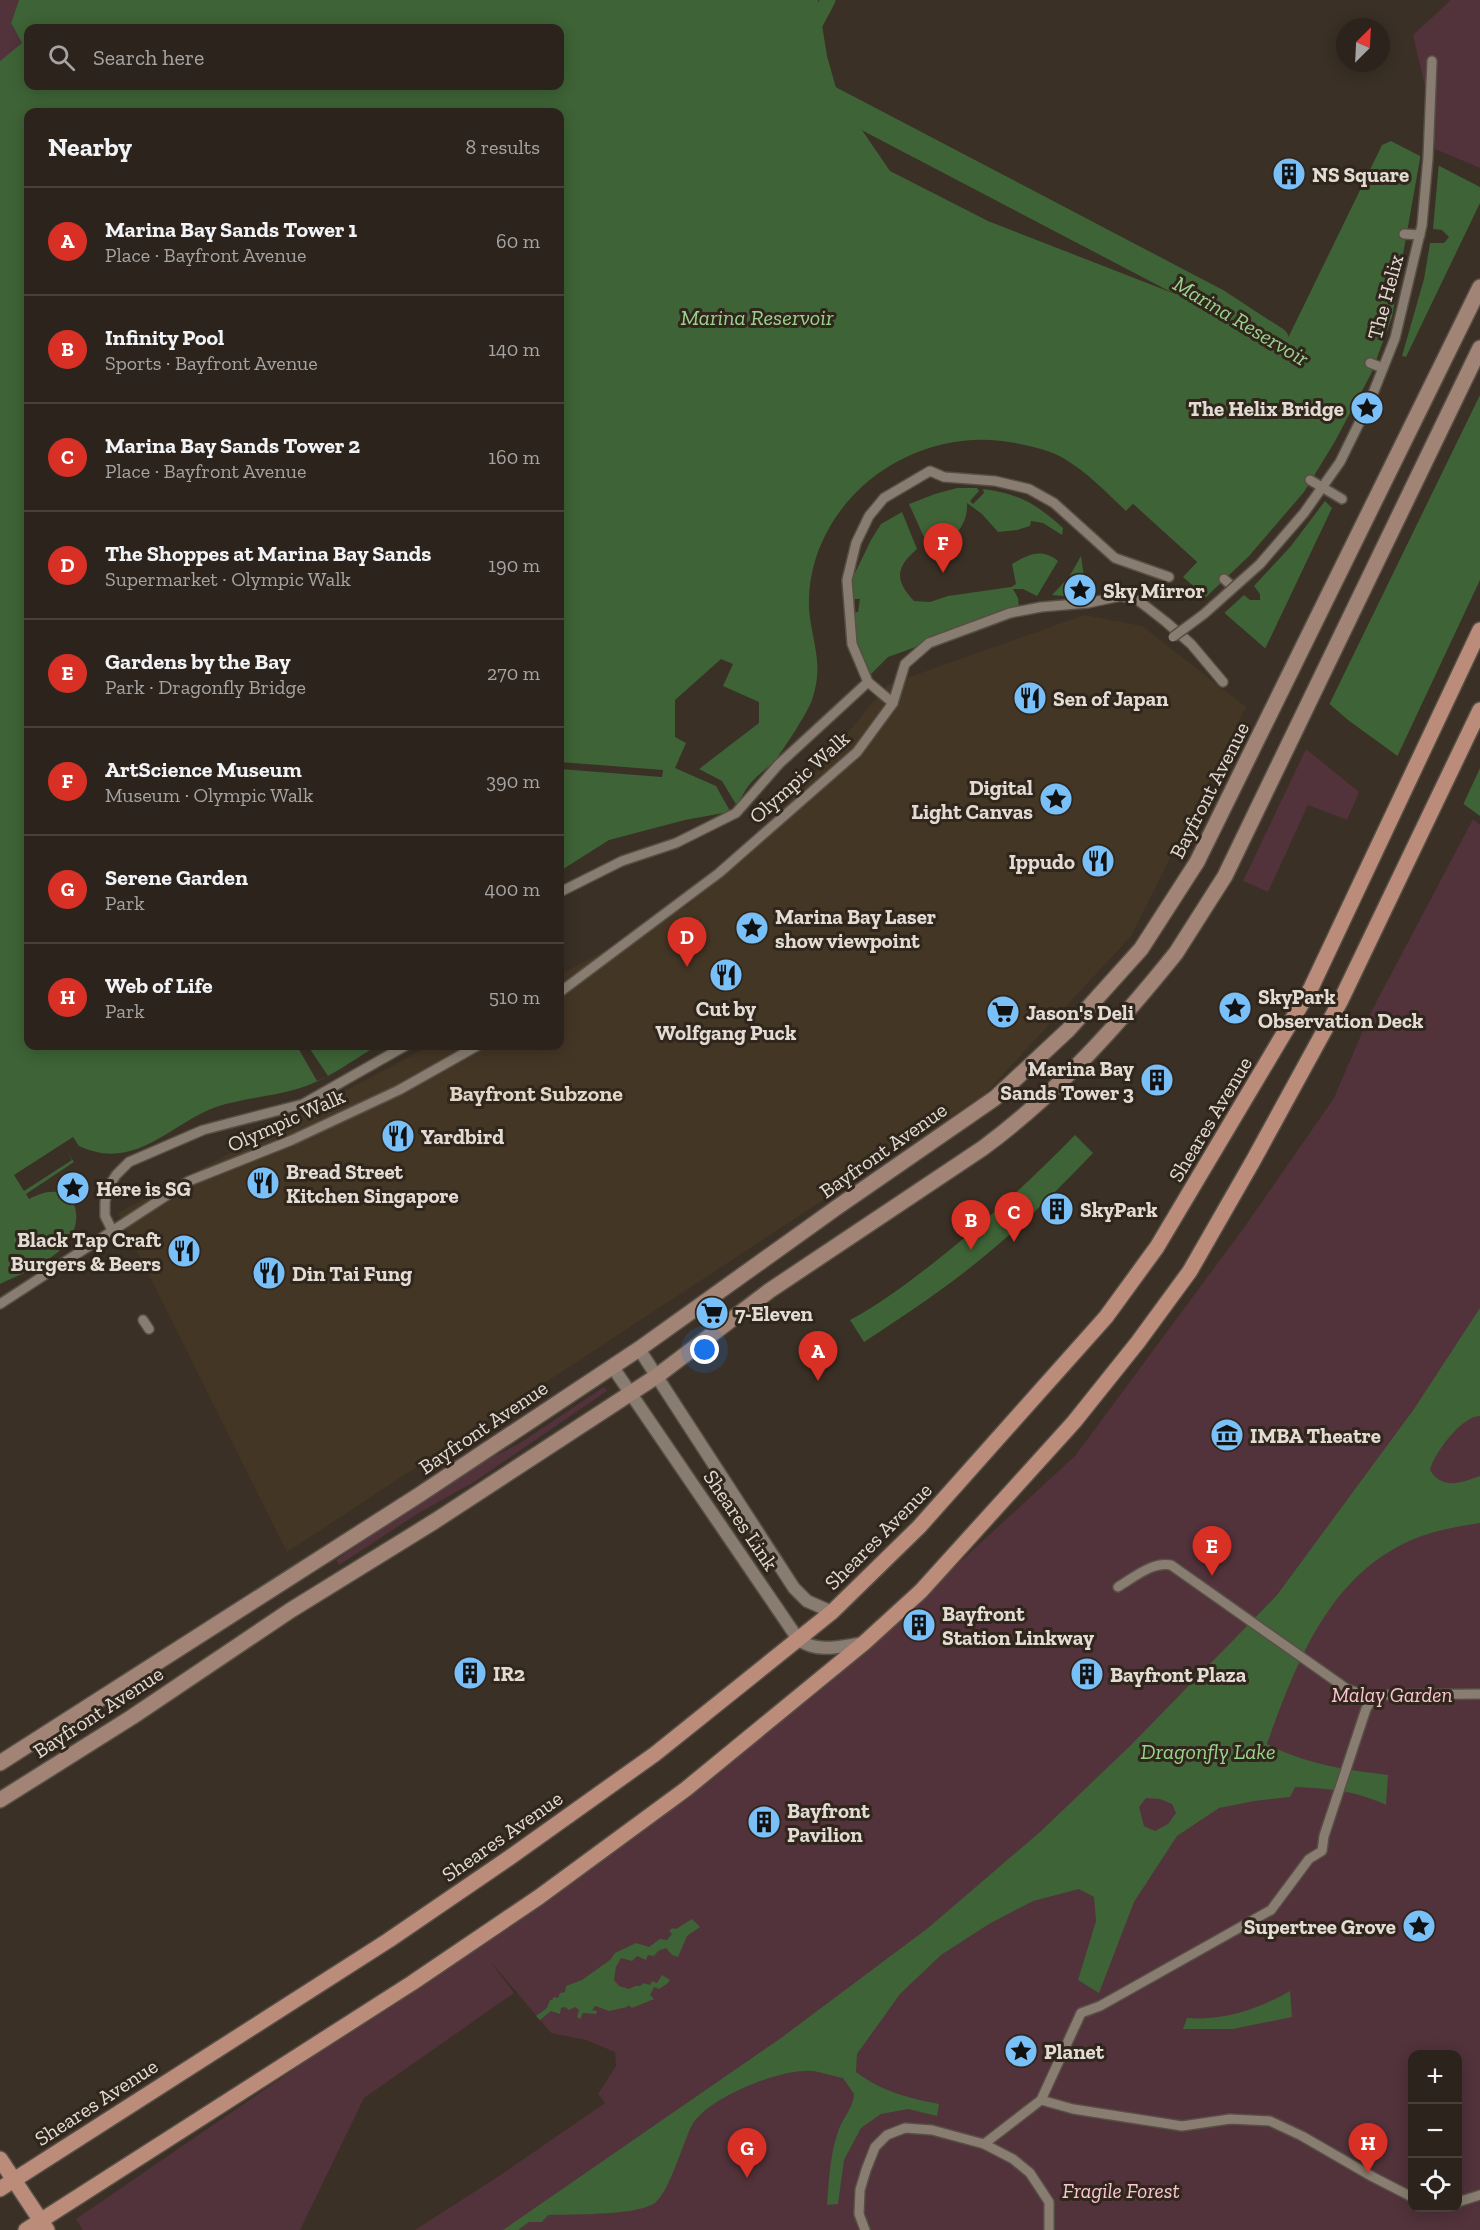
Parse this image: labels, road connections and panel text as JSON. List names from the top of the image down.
{
  "streets": {
    "main road": ["Bayfront Avenue", "Sheares Avenue"],
    "street": ["The Helix", "Olympic Walk", "Sheares Link"]
  },
  "crossings": [
    ["Bayfront Avenue", "Sheares Link"],
    ["Sheares Avenue", "Sheares Link"]
  ],
  "districts": ["Bayfront Subzone"],
  "water": ["Marina Reservoir", "Dragonfly Lake"],
  "parks": ["Malay Garden", "Fragile Forest"],
  "places": {
    "building": [
      "NS Square",
      "Marina Bay Sands Tower 3",
      "SkyPark",
      "Bayfront Station Linkway",
      "IR2",
      "Bayfront Plaza",
      "Bayfront Pavilion"
    ],
    "place": [
      "The Helix Bridge",
      "Sky Mirror",
      "Digital Light Canvas",
      "Marina Bay Laser show viewpoint",
      "SkyPark Observation Deck",
      "Here is SG",
      "Supertree Grove",
      "Planet"
    ],
    "restaurant": [
      "Sen of Japan",
      "Ippudo",
      "Cut by Wolfgang Puck",
      "Yardbird",
      "Bread Street Kitchen Singapore",
      "Black Tap Craft Burgers & Beers",
      "Din Tai Fung"
    ],
    "supermarket": ["Jason's Deli", "7-Eleven"],
    "museum": ["IMBA Theatre"]
  },
  "north": "top right",
  "page": {
    "search": "Search here",
    "heading": ["Nearby", "8 results"],
    "list": [
      {
        "mark": "A",
        "name": "Marina Bay Sands Tower 1",
        "note": "Place · Bayfront Avenue",
        "value": "60 m"
      },
      {
        "mark": "B",
        "name": "Infinity Pool",
        "note": "Sports · Bayfront Avenue",
        "value": "140 m"
      },
      {
        "mark": "C",
        "name": "Marina Bay Sands Tower 2",
        "note": "Place · Bayfront Avenue",
        "value": "160 m"
      },
      {
        "mark": "D",
        "name": "The Shoppes at Marina Bay Sands",
        "note": "Supermarket · Olympic Walk",
        "value": "190 m"
      },
      {
        "mark": "E",
        "name": "Gardens by the Bay",
        "note": "Park · Dragonfly Bridge",
        "value": "270 m"
      },
      {
        "mark": "F",
        "name": "ArtScience Museum",
        "note": "Museum · Olympic Walk",
        "value": "390 m"
      },
      {
        "mark": "G",
        "name": "Serene Garden",
        "note": "Park",
        "value": "400 m"
      },
      {
        "mark": "H",
        "name": "Web of Life",
        "note": "Park",
        "value": "510 m"
      }
    ],
    "pins": [
      "F",
      "D",
      "C",
      "B",
      "A",
      "E",
      "H",
      "G"
    ],
    "map_buttons": ["+", "−"]
  }
}
